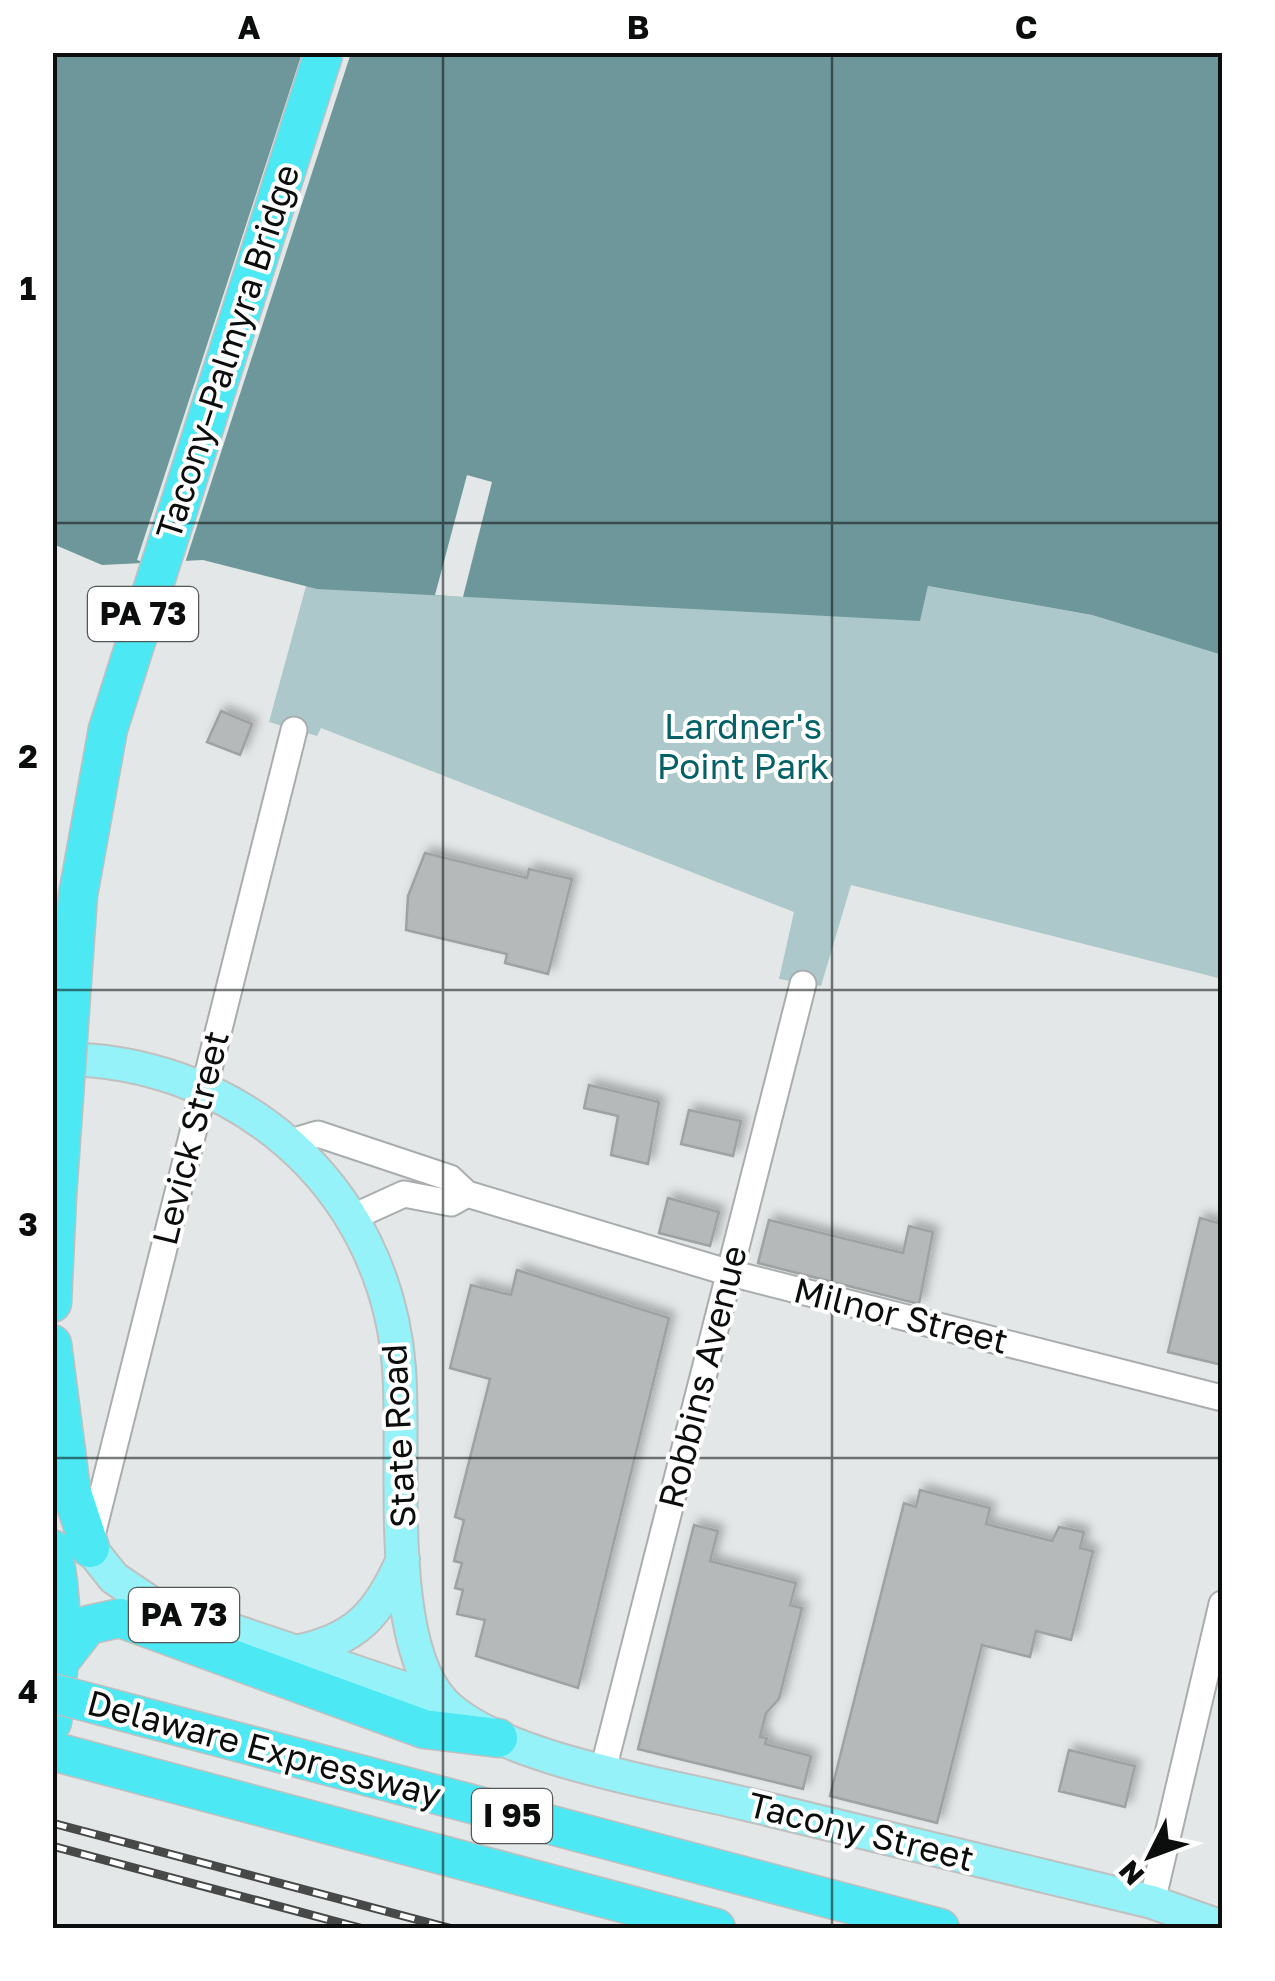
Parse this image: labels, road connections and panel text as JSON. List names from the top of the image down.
{
  "streets": {
    "highway": [
      "Tacony–Palmyra Bridge",
      "PA 73",
      "Delaware Expressway",
      "I 95"
    ],
    "main road": ["State Road", "Tacony Street"],
    "street": ["Levick Street", "Milnor Street", "Robbins Avenue"]
  },
  "crossings": [
    ["PA 73", "Levick Street"],
    ["Levick Street", "State Road"],
    ["Milnor Street", "Robbins Avenue"],
    ["Milnor Street", "State Road"],
    ["Robbins Avenue", "Tacony Street"],
    ["State Road", "Tacony Street"]
  ],
  "parks": ["Lardner's Point Park"],
  "north": "bottom left",
  "grid": {
    "columns": ["A", "B", "C"],
    "rows": [
      "1",
      "2",
      "3",
      "4"
    ]
  }
}
